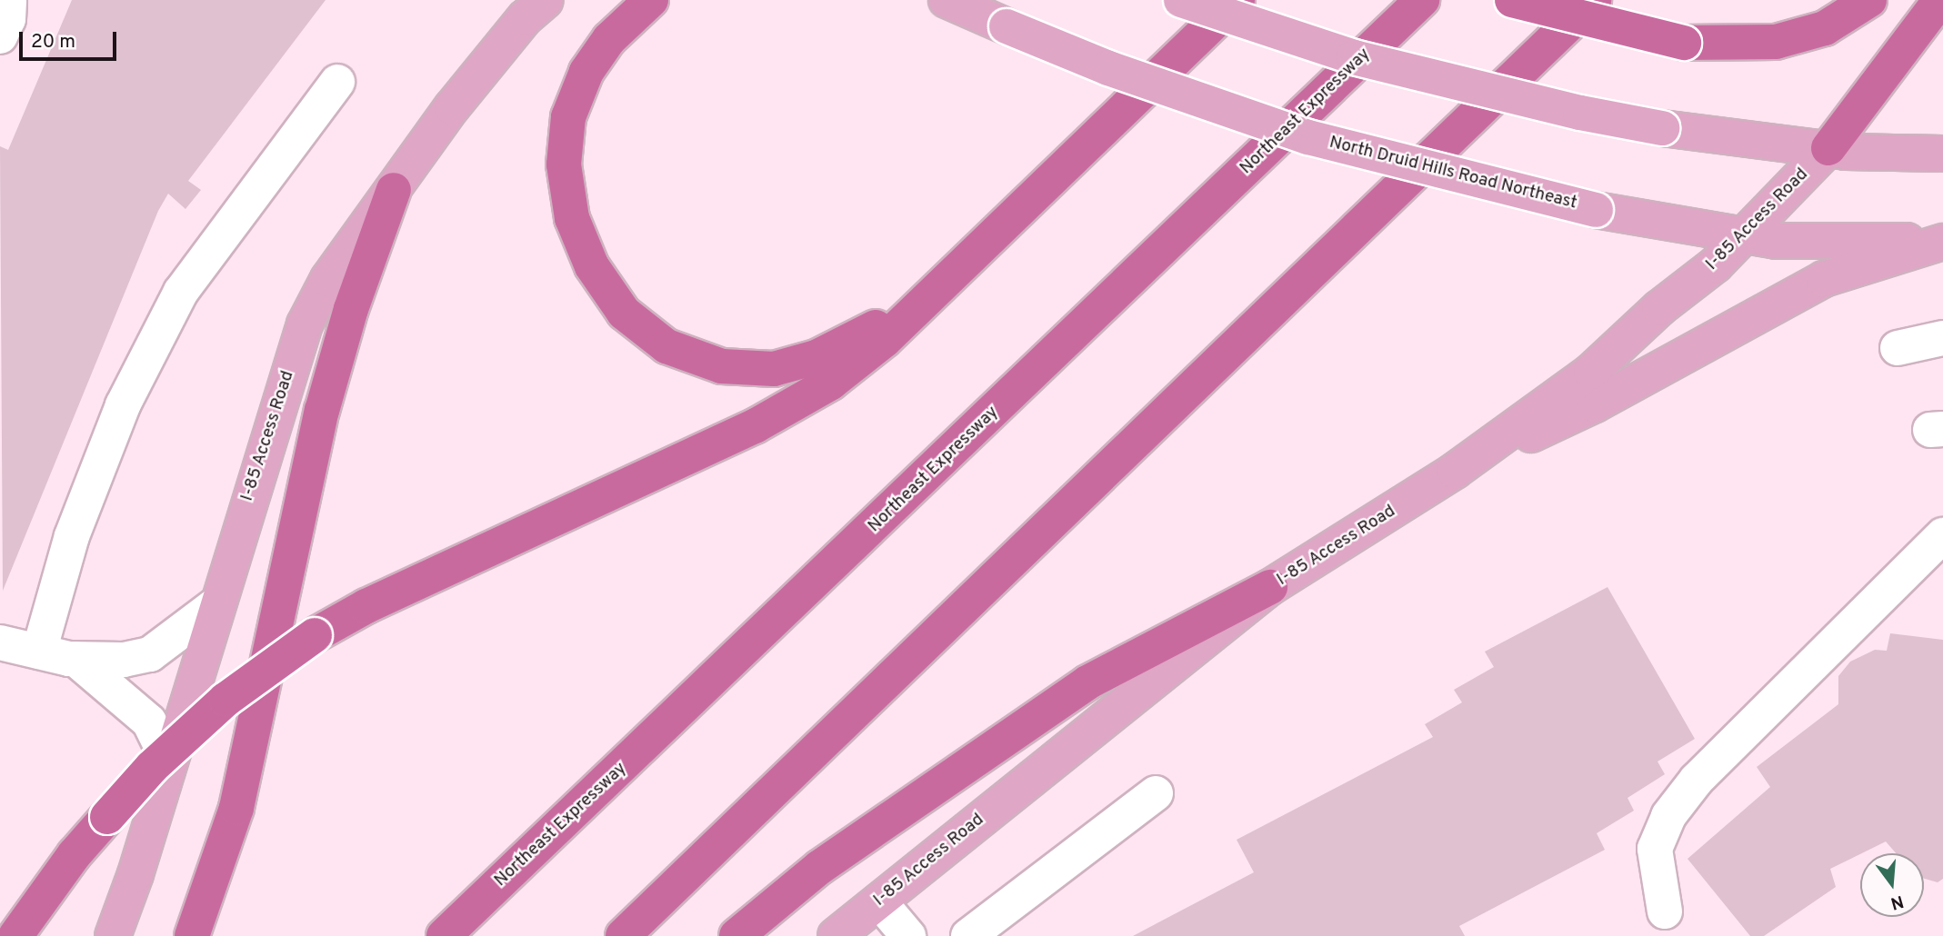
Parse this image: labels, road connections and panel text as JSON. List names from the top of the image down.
{
  "streets": {
    "highway": ["Northeast Expressway"],
    "main road": ["North Druid Hills Road Northeast", "I-85 Access Road"]
  },
  "crossings": [
    ["North Druid Hills Road Northeast", "I-85 Access Road"]
  ],
  "scale_bar": "20 m",
  "north": "bottom"
}
